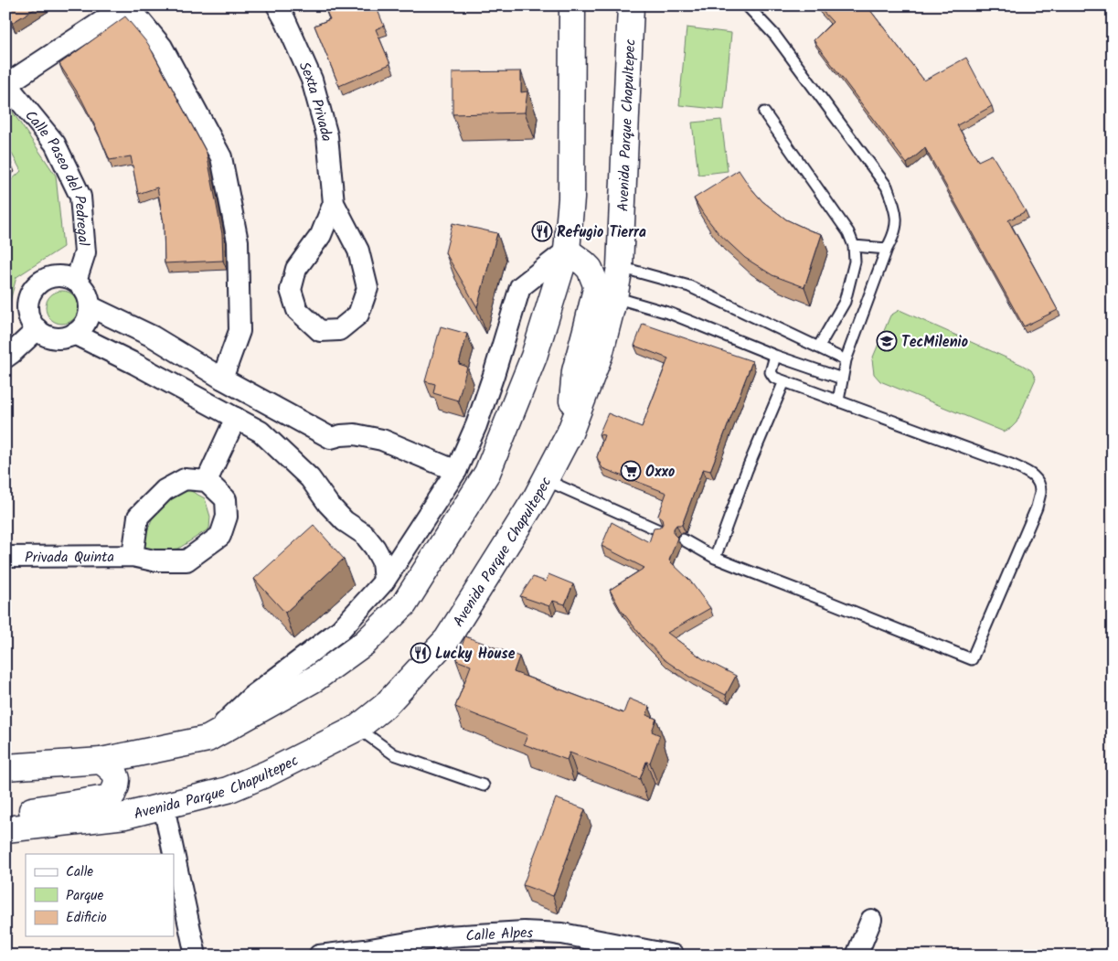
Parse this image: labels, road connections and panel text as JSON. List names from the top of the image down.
{
  "streets": {
    "main road": ["Avenida Parque Chapultepec"],
    "street": [
      "Sexta Privada",
      "Calle Paseo del Pedregal",
      "Privada Quinta",
      "Calle Alpes"
    ]
  },
  "places": {
    "restaurant": ["Refugio Tierra", "Lucky House"],
    "school or university": ["TecMilenio"],
    "supermarket": ["Oxxo"]
  },
  "legend": ["Calle", "Parque", "Edificio"]
}
